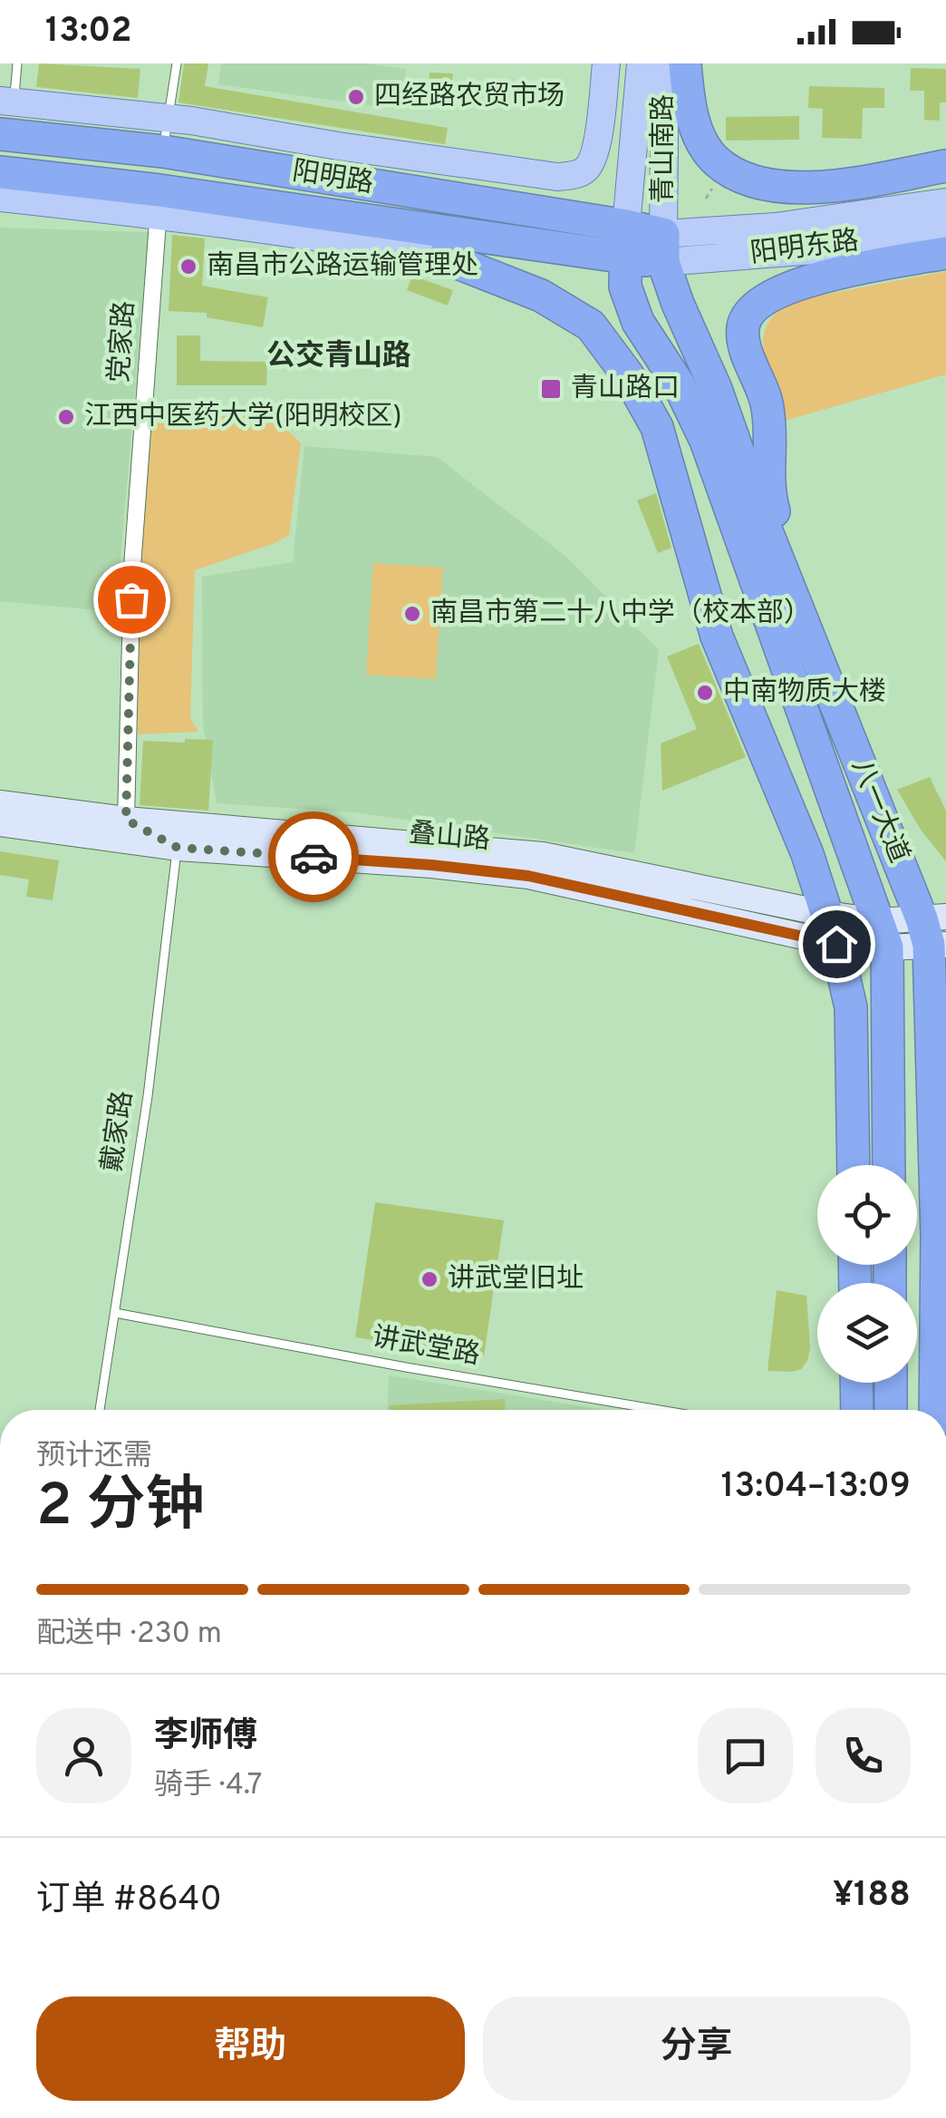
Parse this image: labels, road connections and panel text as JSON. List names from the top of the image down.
{
  "streets": {
    "highway": ["阳明路", "八一大道"],
    "main road": ["青山南路", "阳明东路", "叠山路"],
    "street": ["党家路"],
    "lane": ["戴家路", "讲武堂路"]
  },
  "crossings": [
    ["青山南路", "阳明路"],
    ["青山南路", "阳明东路"],
    ["青山南路", "八一大道"],
    ["阳明路", "阳明东路"],
    ["阳明路", "党家路"],
    ["阳明路", "八一大道"],
    ["阳明东路", "八一大道"],
    ["党家路", "叠山路"],
    ["八一大道", "叠山路"],
    ["叠山路", "戴家路"],
    ["戴家路", "讲武堂路"]
  ],
  "districts": ["公交青山路"],
  "places": {
    "other": [
      "四经路农贸市场",
      "南昌市公路运输管理处",
      "江西中医药大学(阳明校区)",
      "南昌市第二十八中学（校本部）",
      "中南物质大楼",
      "讲武堂旧址"
    ],
    "transit": ["青山路口"]
  },
  "page": {
    "status": "13:02",
    "heading": ["2 分钟", "预计还需", "13:04–13:09"],
    "panel": [
      "李师傅",
      "骑手 · 4.7",
      "订单 #8640",
      "¥188"
    ],
    "bar": "配送中 · 230 m",
    "buttons": ["帮助", "分享"]
  }
}
